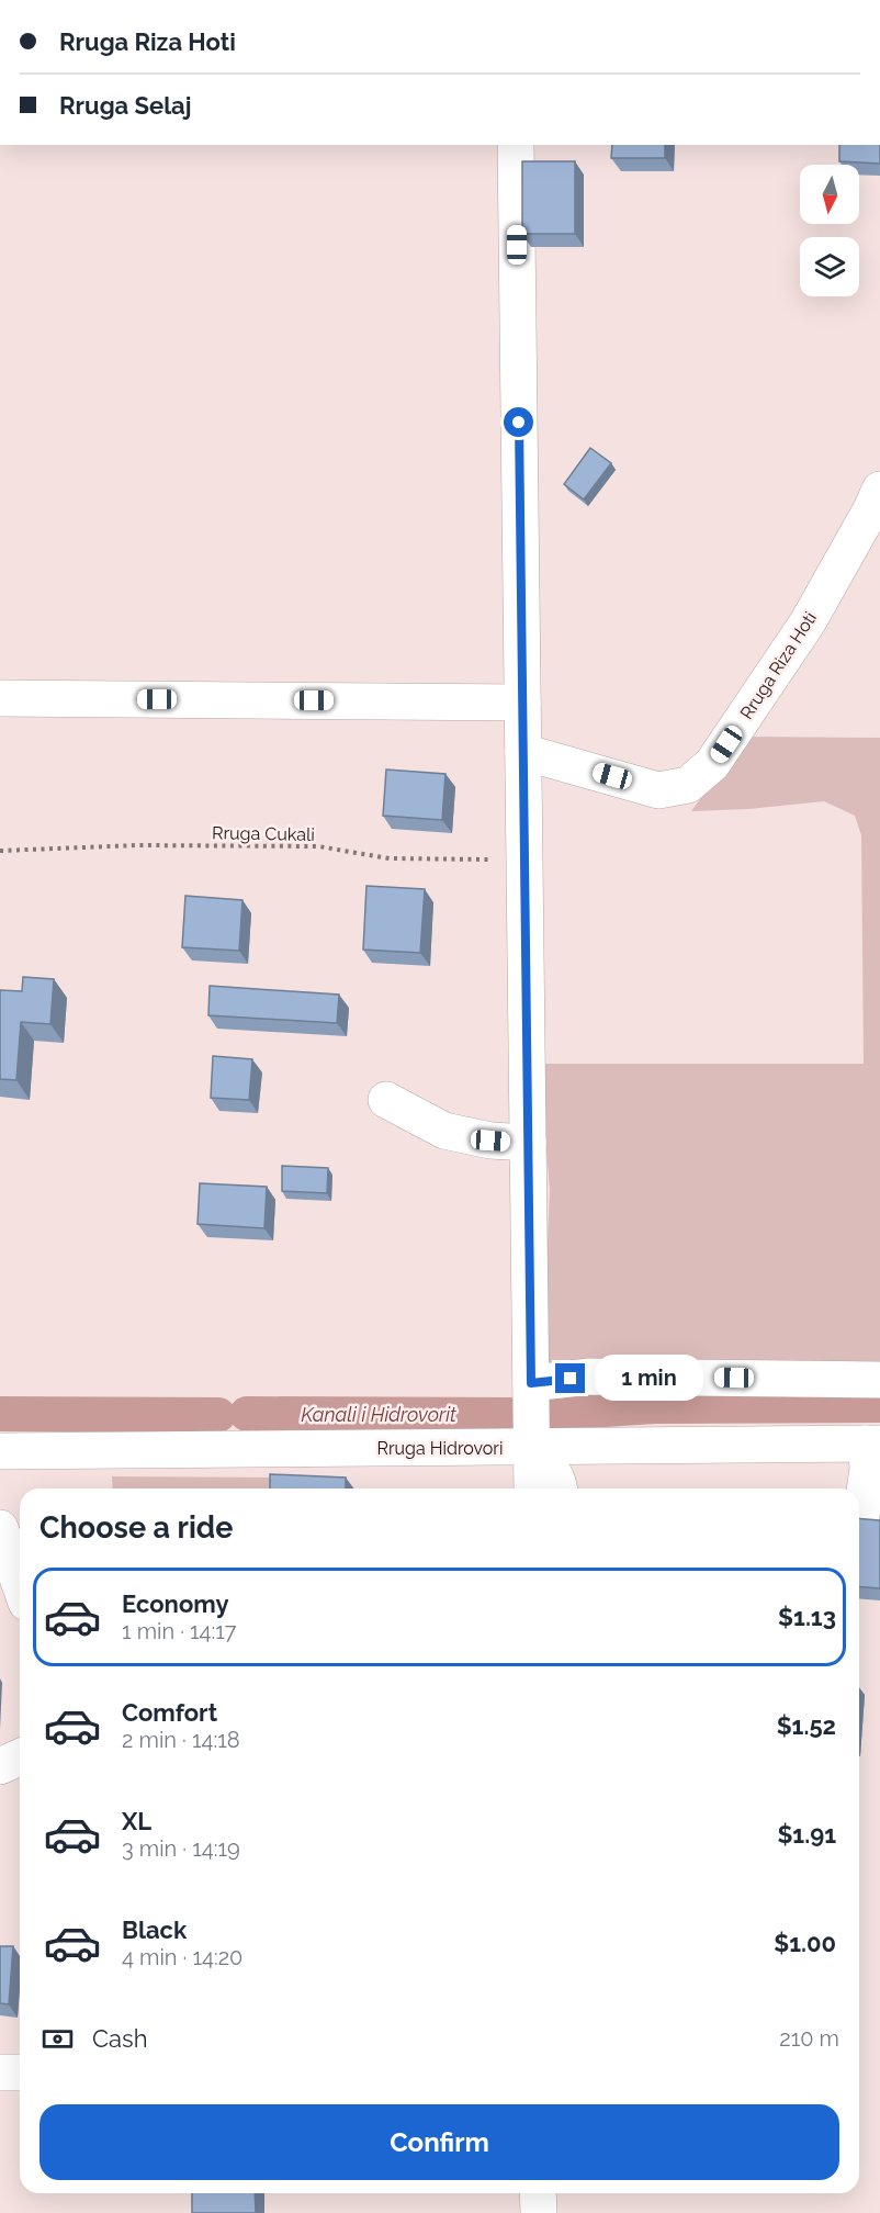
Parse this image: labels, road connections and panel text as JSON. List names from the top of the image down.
{
  "streets": {
    "street": ["Rruga Riza Hoti", "Rruga Hidrovori"],
    "path": ["Rruga Cukali"]
  },
  "water": ["Kanali i Hidrovorit"],
  "north": "bottom",
  "page": {
    "banner": ["Rruga Riza Hoti", "Rruga Selaj"],
    "bubble": "1 min",
    "heading": "Choose a ride",
    "list": [
      {
        "name": "Economy",
        "note": "1 min · 14:17",
        "value": "$1.13"
      },
      {
        "name": "Comfort",
        "note": "2 min · 14:18",
        "value": "$1.52"
      },
      {
        "name": "XL",
        "note": "3 min · 14:19",
        "value": "$1.91"
      },
      {
        "name": "Black",
        "note": "4 min · 14:20",
        "value": "$1.00"
      }
    ],
    "pay": ["Cash", "210 m"],
    "buttons": "Confirm"
  }
}
